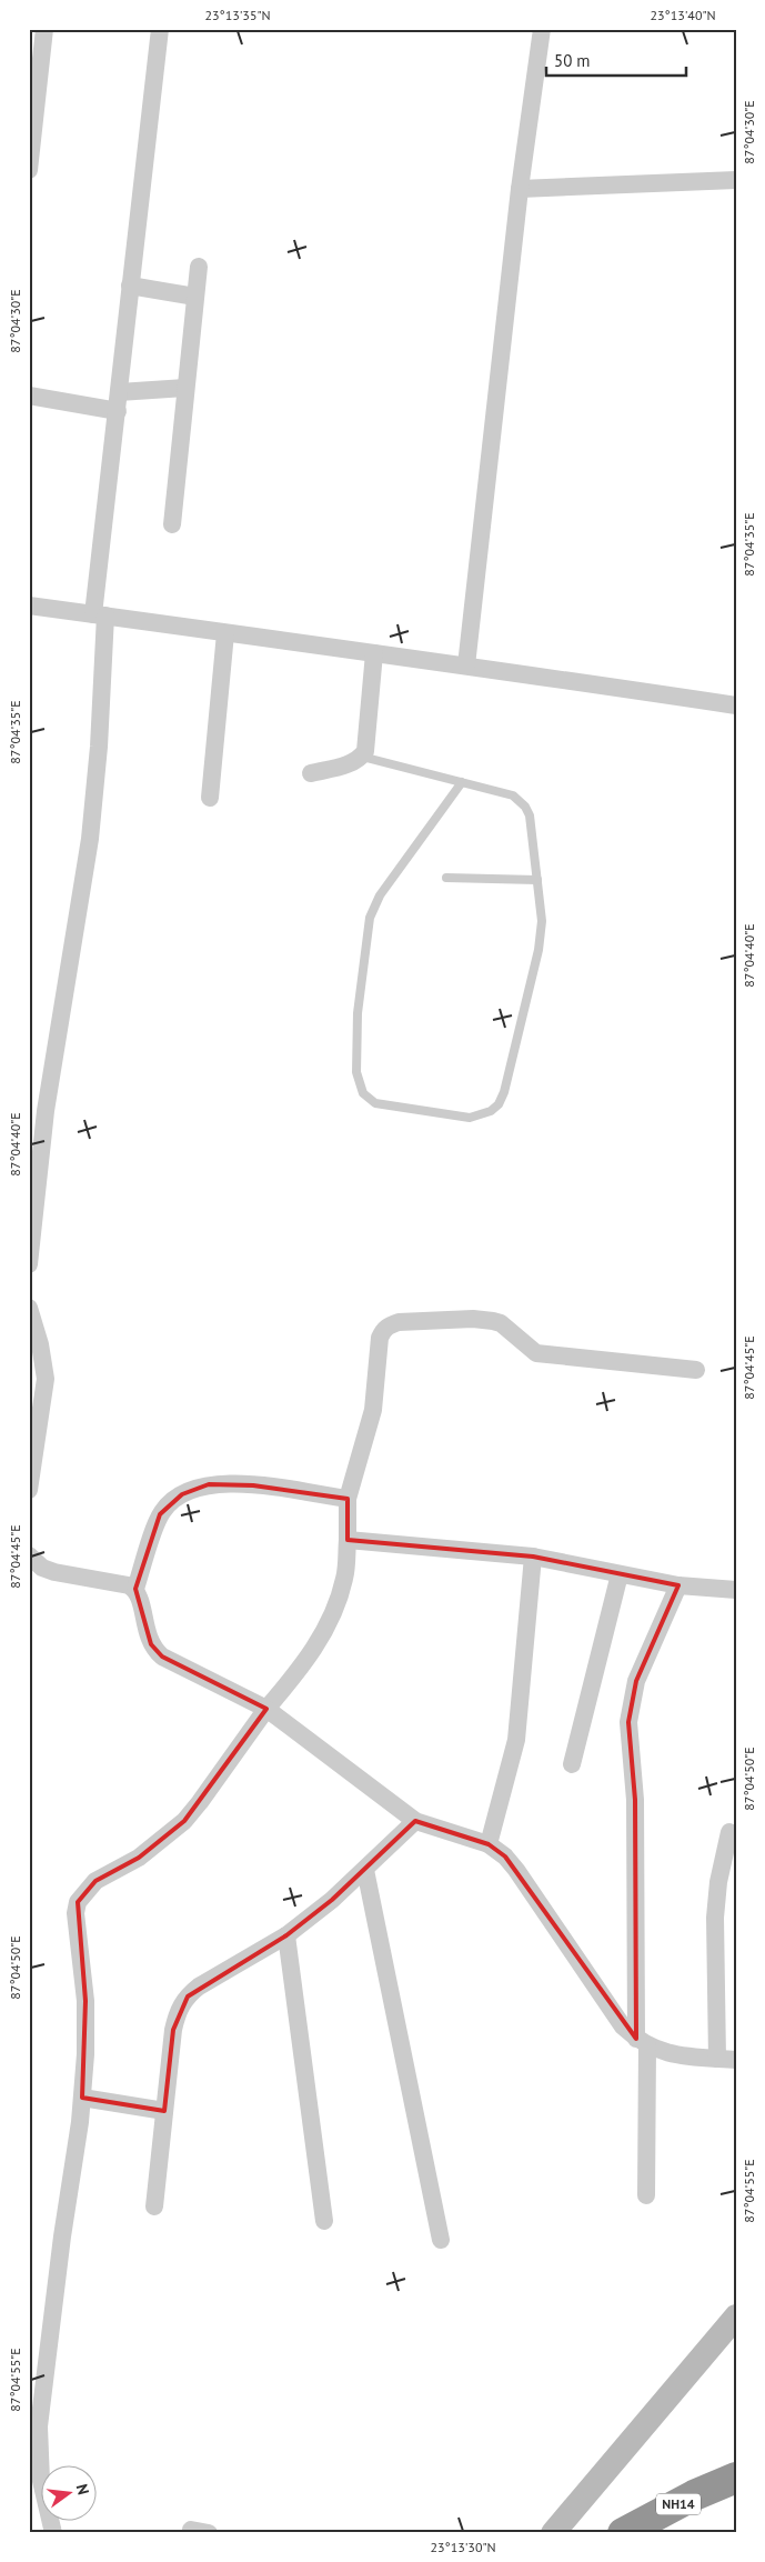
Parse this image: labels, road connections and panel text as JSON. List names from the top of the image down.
{
  "streets": {
    "highway": ["NH14"]
  },
  "scale_bar": "50 m",
  "north": "right",
  "coordinates": [
    "23°13'35\"N",
    "23°13'40\"N",
    "87°04'30\"E",
    "87°04'35\"E",
    "87°04'40\"E",
    "87°04'45\"E",
    "87°04'50\"E",
    "87°04'55\"E",
    "23°13'30\"N"
  ]
}
